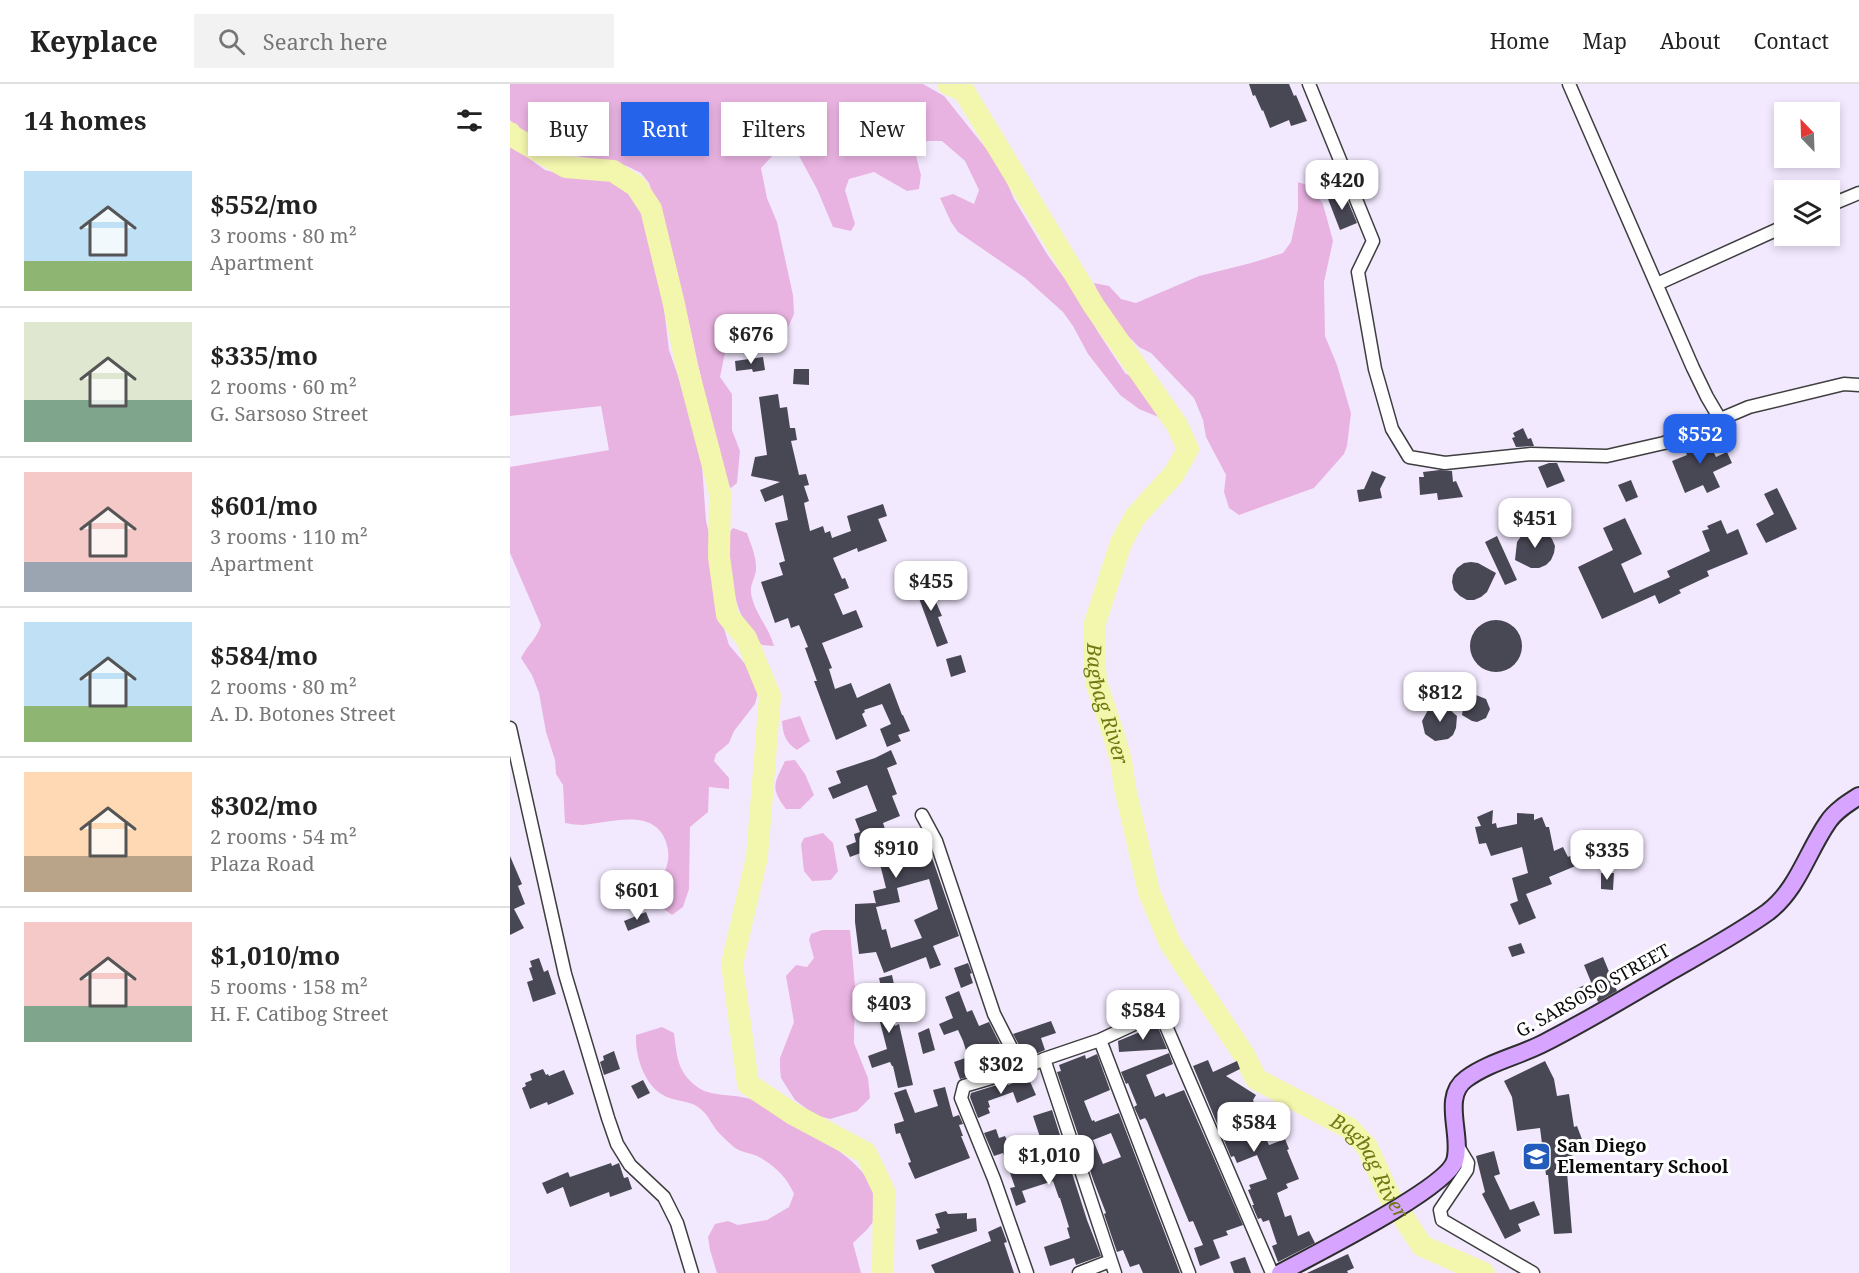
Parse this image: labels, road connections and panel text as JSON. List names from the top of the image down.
{
  "streets": {
    "street": ["G. SARSOSO STREET"]
  },
  "water": ["Bagbag River"],
  "places": {
    "school or university": ["San Diego Elementary School"]
  },
  "north": "top left",
  "page": {
    "header": "Keyplace",
    "search": "Search here",
    "nav": [
      "Home",
      "Map",
      "About",
      "Contact"
    ],
    "heading": "14 homes",
    "chip": [
      "Buy",
      "Rent",
      "Filters",
      "New"
    ],
    "list": [
      {
        "name": "$552/mo",
        "note": "3 rooms · 80 m² · Apartment"
      },
      {
        "name": "$335/mo",
        "note": "2 rooms · 60 m² · G. Sarsoso Street"
      },
      {
        "name": "$601/mo",
        "note": "3 rooms · 110 m² · Apartment"
      },
      {
        "name": "$584/mo",
        "note": "2 rooms · 80 m² · A. D. Botones Street"
      },
      {
        "name": "$302/mo",
        "note": "2 rooms · 54 m² · Plaza Road"
      },
      {
        "name": "$1,010/mo",
        "note": "5 rooms · 158 m² · H. F. Catibog Street"
      }
    ],
    "price": [
      "$420",
      "$676",
      "$552",
      "$451",
      "$455",
      "$812",
      "$910",
      "$335",
      "$601",
      "$403",
      "$584",
      "$302",
      "$584",
      "$1,010"
    ]
  }
}
